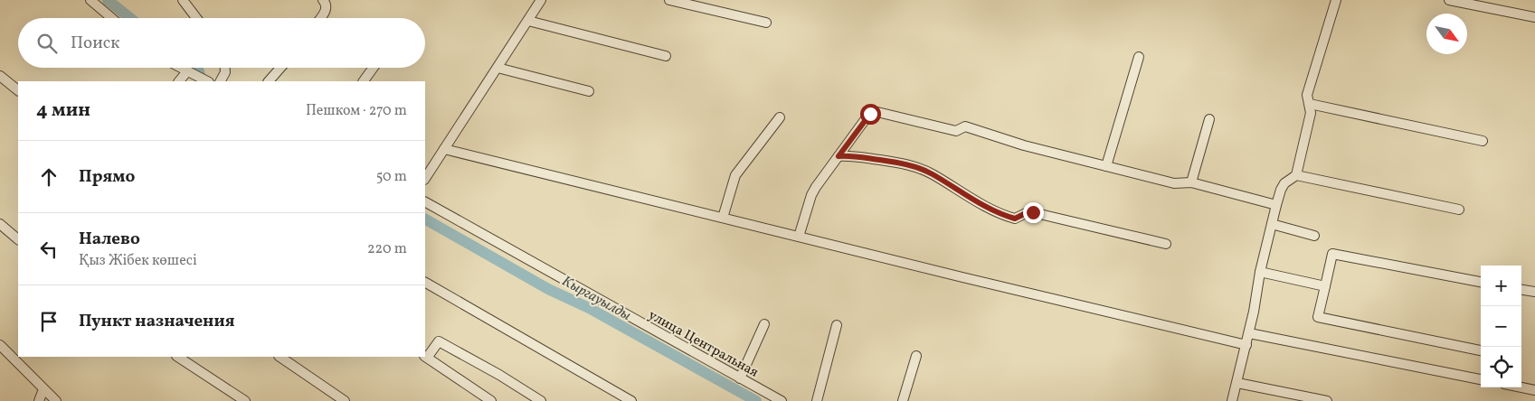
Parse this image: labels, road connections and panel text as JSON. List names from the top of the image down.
{
  "streets": {
    "street": ["улица Центральная"]
  },
  "water": ["Кыргауылды"],
  "north": "bottom right",
  "page": {
    "search": "Поиск",
    "heading": ["4 мин", "Пешком · 270 m"],
    "list": [
      ["Прямо", "50 m"],
      ["Налево", "Қыз Жібек көшесі", "220 m"],
      "Пункт назначения"
    ],
    "map_buttons": ["+", "−"]
  }
}
